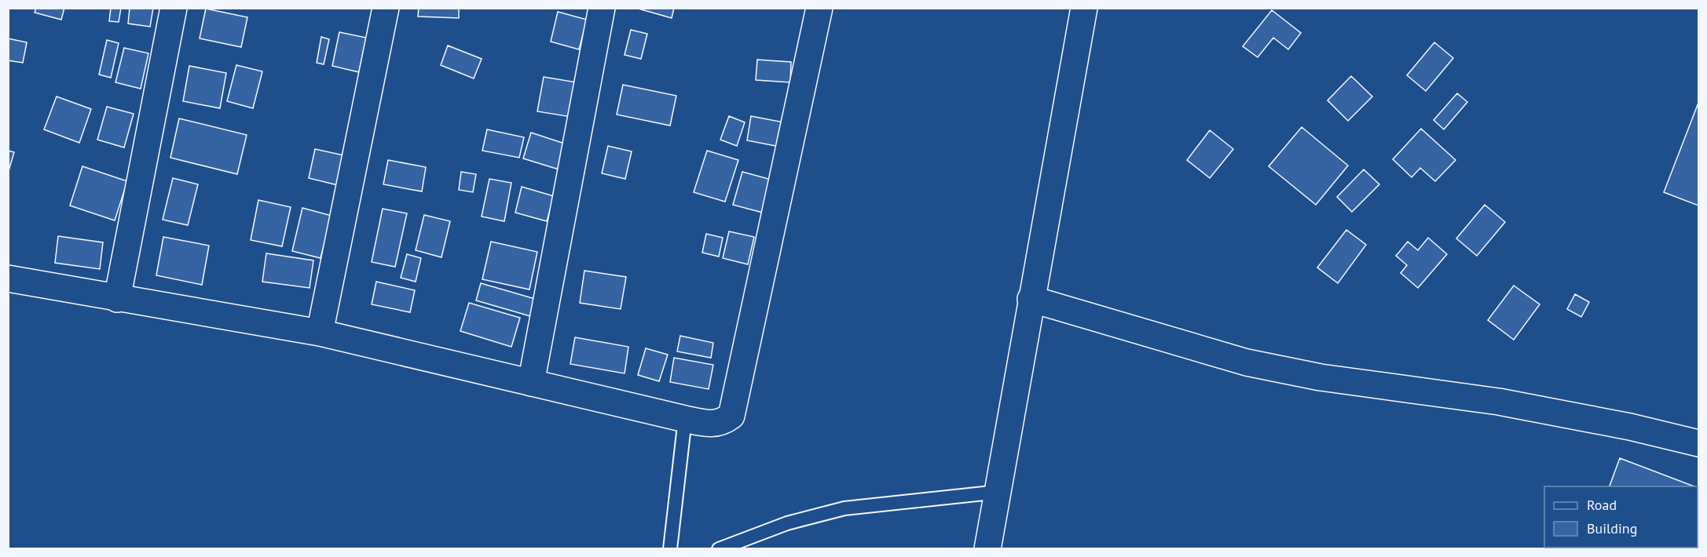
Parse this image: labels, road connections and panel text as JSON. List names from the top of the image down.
{
  "legend": ["Road", "Building"]
}
